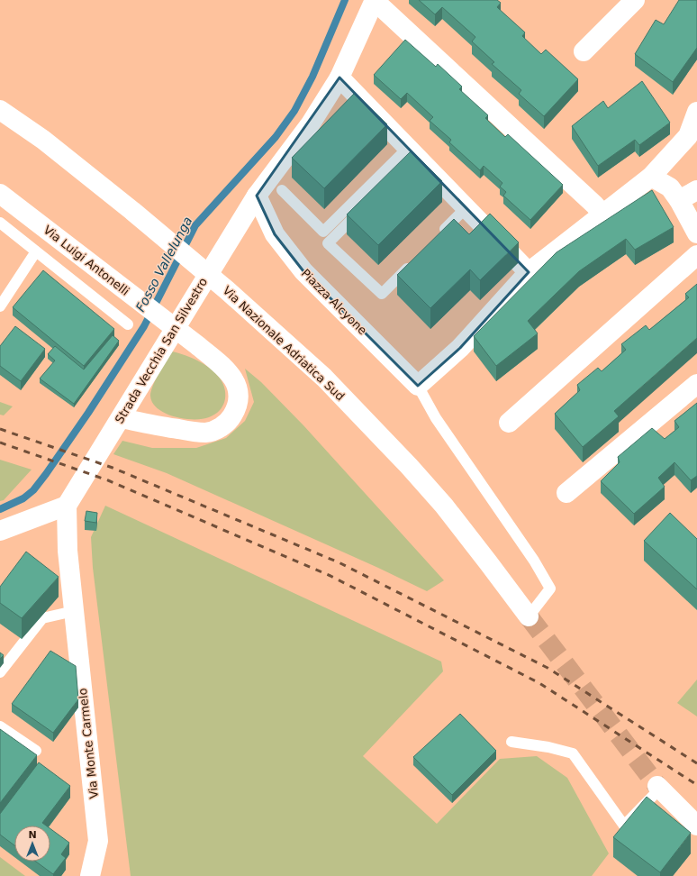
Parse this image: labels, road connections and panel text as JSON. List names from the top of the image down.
{
  "streets": {
    "street": [
      "Via Luigi Antonelli",
      "Piazza Alcyone",
      "Via Nazionale Adriatica Sud",
      "Strada Vecchia San Silvestro",
      "Via Monte Carmelo"
    ]
  },
  "crossings": [
    ["Via Luigi Antonelli", "Strada Vecchia San Silvestro"],
    ["Piazza Alcyone", "Strada Vecchia San Silvestro"],
    ["Strada Vecchia San Silvestro", "Via Monte Carmelo"]
  ],
  "water": ["Fosso Vallelunga"],
  "north": "top"
}
